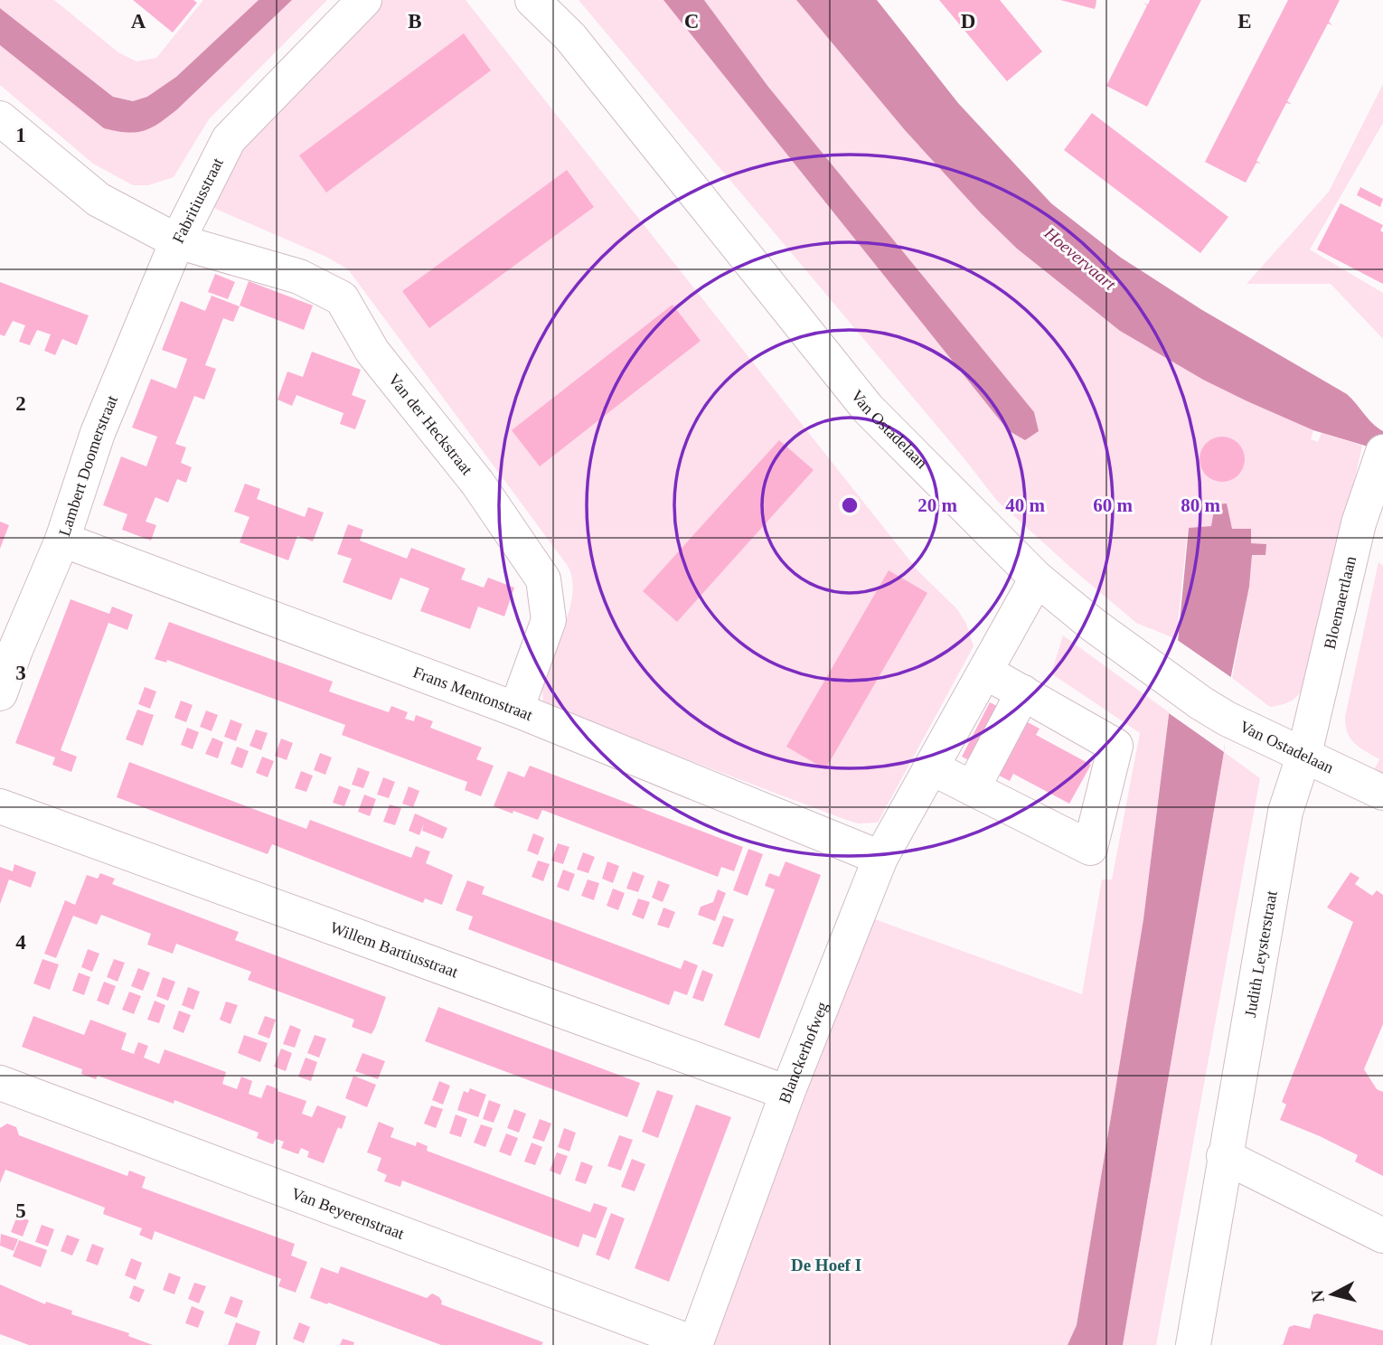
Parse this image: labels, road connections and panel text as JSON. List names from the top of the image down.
{
  "streets": {
    "street": [
      "Fabritiusstraat",
      "Van der Heckstraat",
      "Van Ostadelaan",
      "Lambert Doomerstraat",
      "Bloemaertlaan",
      "Frans Mentonstraat",
      "Willem Bartiusstraat",
      "Judith Leysterstraat",
      "Blanckerhofweg",
      "Van Beyerenstraat"
    ]
  },
  "crossings": [
    ["Fabritiusstraat", "Van der Heckstraat"],
    ["Fabritiusstraat", "Lambert Doomerstraat"],
    ["Van der Heckstraat", "Lambert Doomerstraat"],
    ["Van der Heckstraat", "Frans Mentonstraat"],
    ["Van Ostadelaan", "Bloemaertlaan"],
    ["Van Ostadelaan", "Judith Leysterstraat"],
    ["Van Ostadelaan", "Blanckerhofweg"],
    ["Lambert Doomerstraat", "Frans Mentonstraat"],
    ["Bloemaertlaan", "Judith Leysterstraat"],
    ["Frans Mentonstraat", "Blanckerhofweg"],
    ["Willem Bartiusstraat", "Blanckerhofweg"],
    ["Blanckerhofweg", "Van Beyerenstraat"]
  ],
  "districts": ["De Hoef I"],
  "water": ["Hoevervaart"],
  "north": "left",
  "grid": {
    "columns": [
      "A",
      "B",
      "C",
      "D",
      "E"
    ],
    "rows": [
      "1",
      "2",
      "3",
      "4",
      "5"
    ]
  },
  "rings": [
    "20 m",
    "40 m",
    "60 m",
    "80 m"
  ]
}
